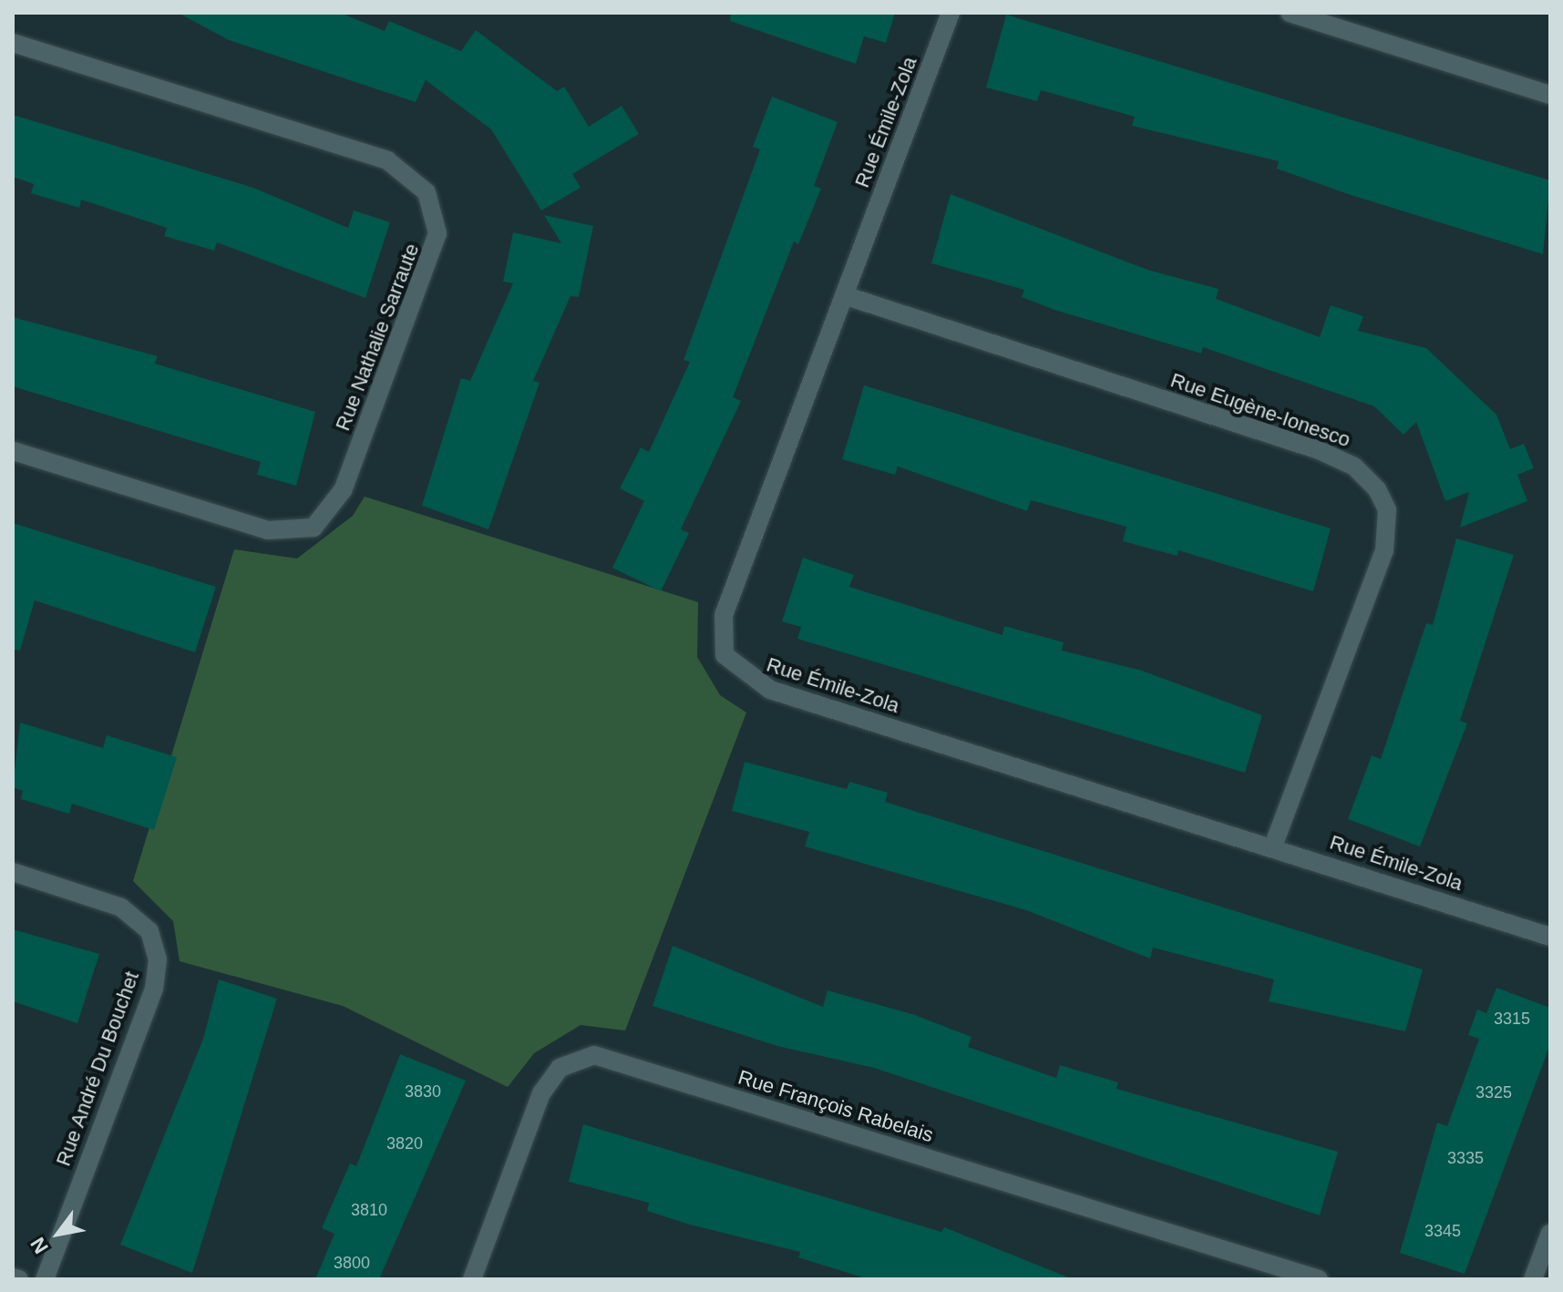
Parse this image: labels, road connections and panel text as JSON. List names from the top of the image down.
{
  "streets": {
    "street": [
      "Rue Émile-Zola",
      "Rue Nathalie Sarraute",
      "Rue Eugène-Ionesco",
      "Rue André Du Bouchet",
      "Rue François Rabelais"
    ]
  },
  "crossings": [
    ["Rue Émile-Zola", "Rue Eugène-Ionesco"]
  ],
  "house_numbers": [
    "3315",
    "3830",
    "3325",
    "3820",
    "3335",
    "3810",
    "3345",
    "3800"
  ],
  "north": "bottom left"
}
